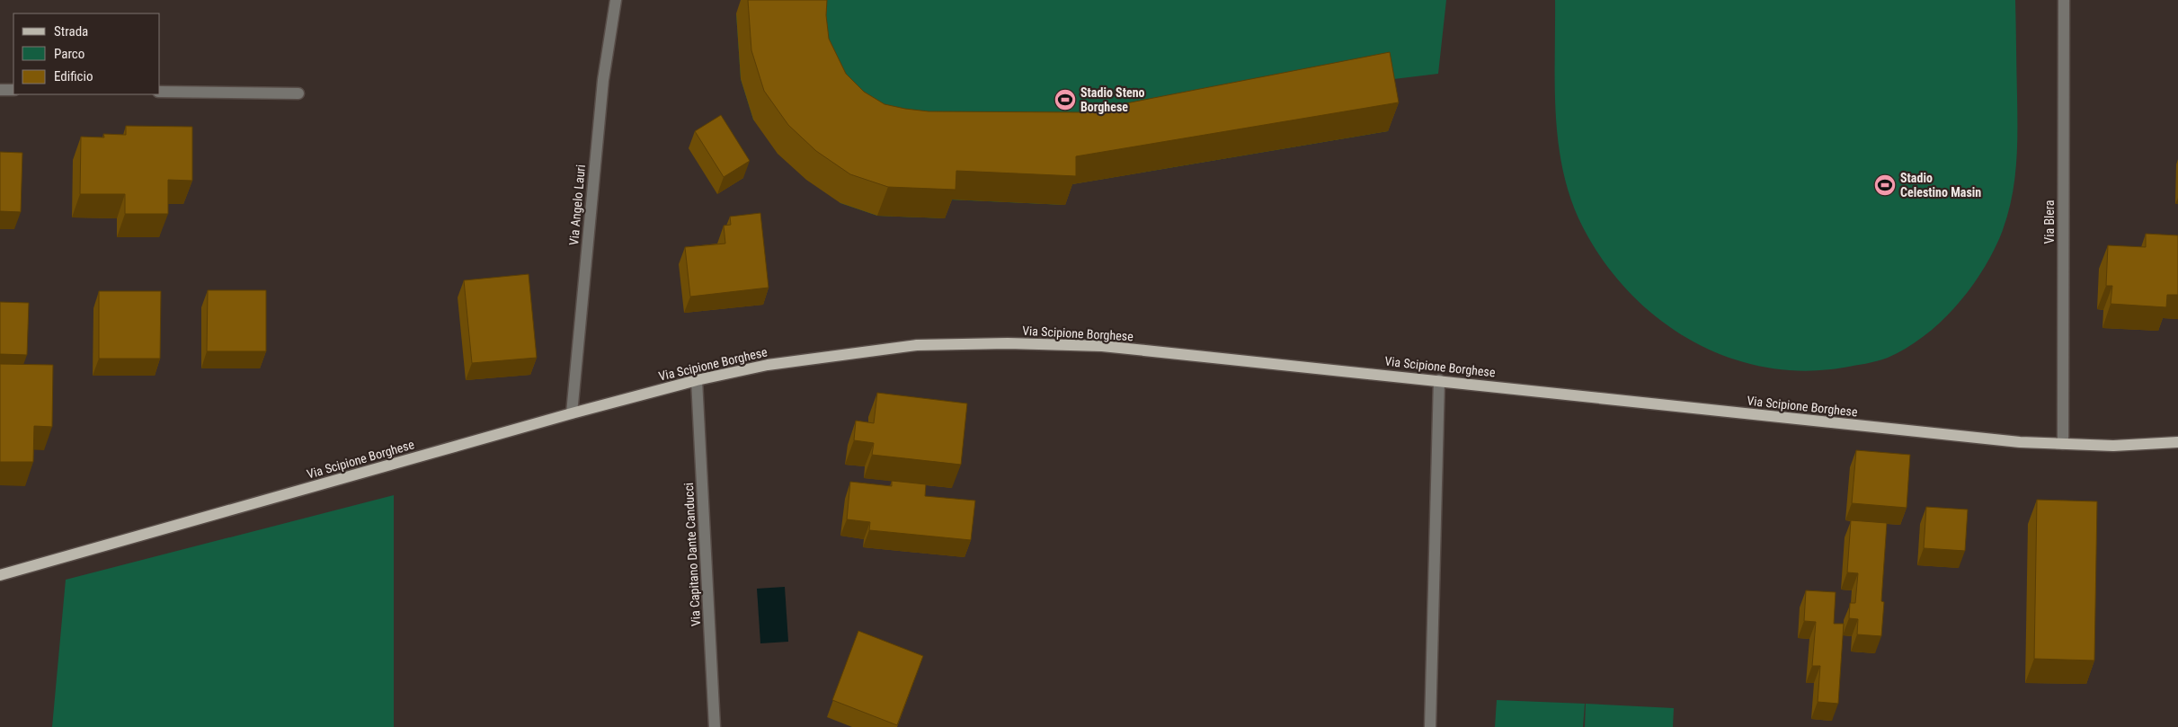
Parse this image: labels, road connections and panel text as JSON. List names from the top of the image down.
{
  "streets": {
    "main road": ["Via Scipione Borghese"],
    "street": ["Via Angelo Lauri", "Via Blera", "Via Capitano Dante Canducci"]
  },
  "crossings": [
    ["Via Angelo Lauri", "Via Scipione Borghese"],
    ["Via Blera", "Via Scipione Borghese"],
    ["Via Scipione Borghese", "Via Capitano Dante Canducci"]
  ],
  "places": {
    "sports": ["Stadio Steno Borghese", "Stadio Celestino Masin"]
  },
  "legend": ["Strada", "Parco", "Edificio"]
}
